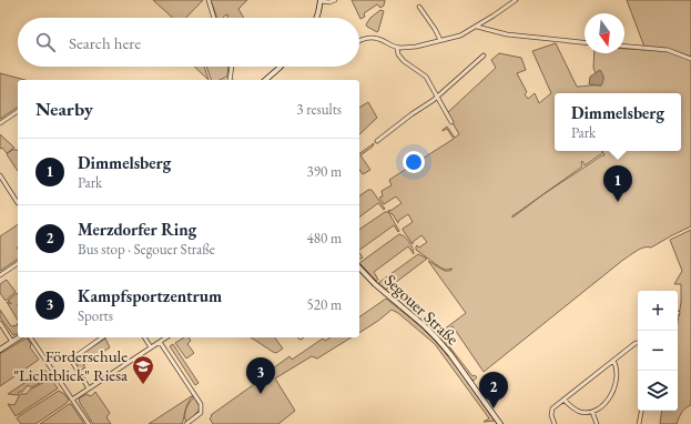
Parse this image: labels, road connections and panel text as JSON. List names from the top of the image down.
{
  "streets": {
    "street": ["Segouer Straße"]
  },
  "places": {
    "school or university": ["Förderschule \"Lichtblick\" Riesa"]
  },
  "north": "bottom",
  "page": {
    "search": "Search here",
    "heading": ["Nearby", "3 results"],
    "popup": ["Dimmelsberg", "Park"],
    "list": [
      {
        "mark": "1",
        "name": "Dimmelsberg",
        "note": "Park",
        "value": "390 m"
      },
      {
        "mark": "2",
        "name": "Merzdorfer Ring",
        "note": "Bus stop · Segouer Straße",
        "value": "480 m"
      },
      {
        "mark": "3",
        "name": "Kampfsportzentrum",
        "note": "Sports",
        "value": "520 m"
      }
    ],
    "pins": ["1", "3", "2"],
    "map_buttons": ["+", "−"]
  }
}
